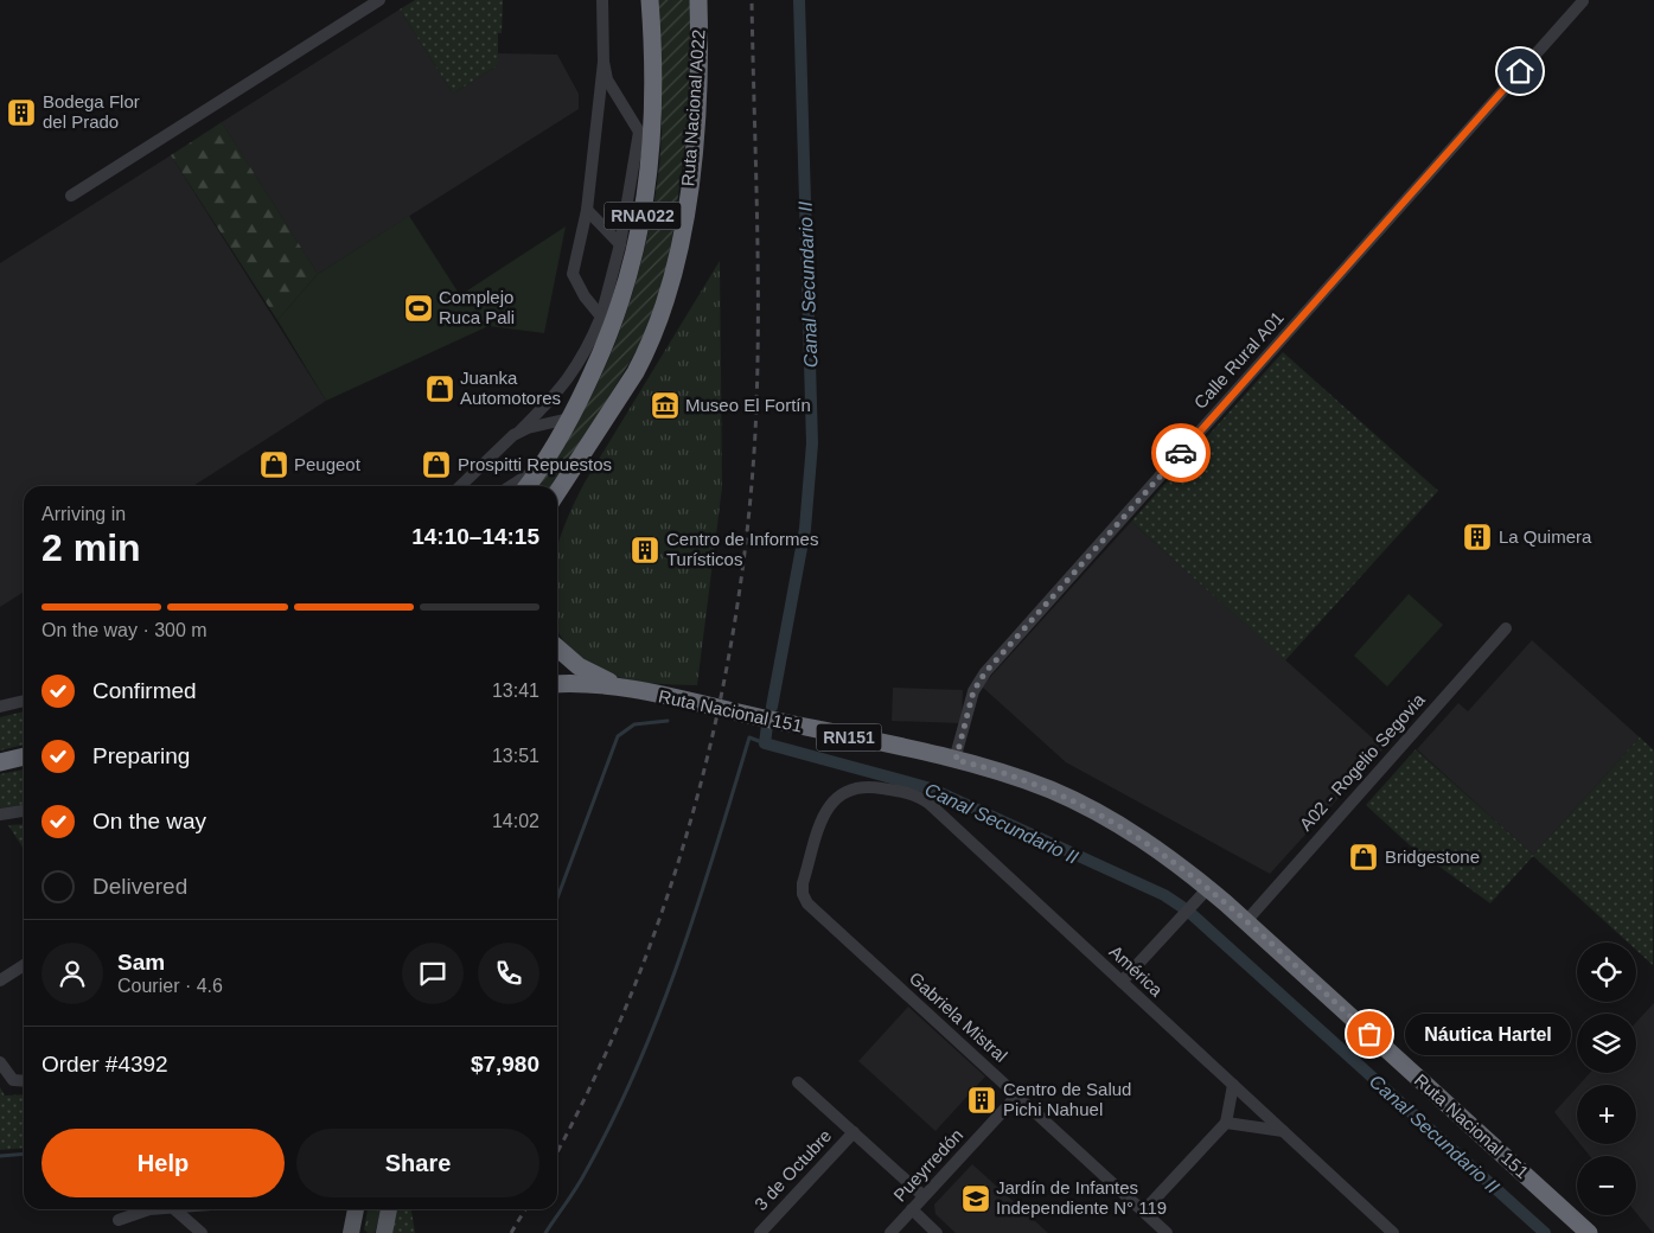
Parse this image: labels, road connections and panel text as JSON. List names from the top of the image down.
{
  "streets": {
    "highway": [
      "Ruta Nacional A022",
      "RNA022",
      "Ruta Nacional 151",
      "RN151"
    ],
    "street": [
      "Calle Rural A01",
      "A02 - Rogelio Segovia",
      "América",
      "Gabriela Mistral",
      "Pueyrredón",
      "3 de Octubre"
    ]
  },
  "crossings": [
    ["Calle Rural A01", "Ruta Nacional 151"],
    ["Ruta Nacional 151", "A02 - Rogelio Segovia"],
    ["América", "Gabriela Mistral"],
    ["Gabriela Mistral", "Pueyrredón"]
  ],
  "water": ["Canal Secundario II"],
  "places": {
    "building": [
      "Bodega Flor del Prado",
      "La Quimera",
      "Centro de Informes Turísticos",
      "Centro de Salud Pichi Nahuel"
    ],
    "sports": ["Complejo Ruca Pali"],
    "shop": [
      "Juanka Automotores",
      "Peugeot",
      "Prospitti Repuestos",
      "Bridgestone"
    ],
    "museum": ["Museo El Fortín"],
    "other": ["Náutica Hartel"],
    "school or university": ["Jardín de Infantes Independiente N° 119"]
  },
  "page": {
    "heading": ["2 min", "Arriving in", "14:10–14:15"],
    "panel": [
      "Sam",
      "Courier · 4.6",
      "Order #4392",
      "$7,980"
    ],
    "bar": "On the way · 300 m",
    "list": [
      ["Confirmed", "13:41"],
      ["Preparing", "13:51"],
      ["On the way", "14:02"],
      "Delivered"
    ],
    "map_buttons": ["+", "−"],
    "bubble": "Náutica Hartel",
    "buttons": ["Help", "Share"]
  }
}
